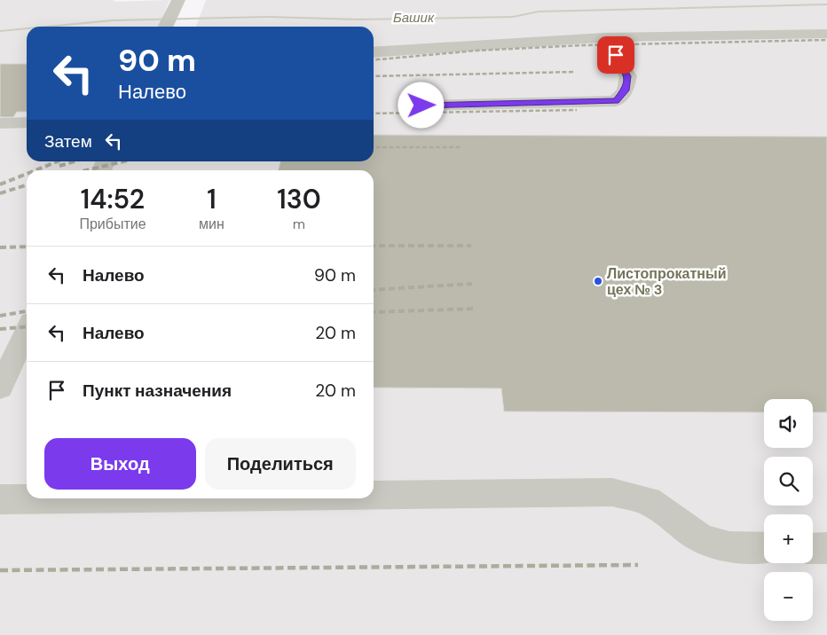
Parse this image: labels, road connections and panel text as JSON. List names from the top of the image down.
{
  "water": ["Башик"],
  "places": ["Листопрокатный цех № 3"],
  "page": {
    "turn": ["90 m", "Налево"],
    "then": "Затем",
    "eta": [
      "14:52",
      "Прибытие",
      "1",
      "мин",
      "130",
      "m"
    ],
    "list": [
      {
        "name": "Налево",
        "value": "90 m"
      },
      {
        "name": "Налево",
        "value": "20 m"
      },
      {
        "name": "Пункт назначения",
        "value": "20 m"
      }
    ],
    "map_buttons": ["+", "−"],
    "buttons": ["Выход", "Поделиться"]
  }
}
